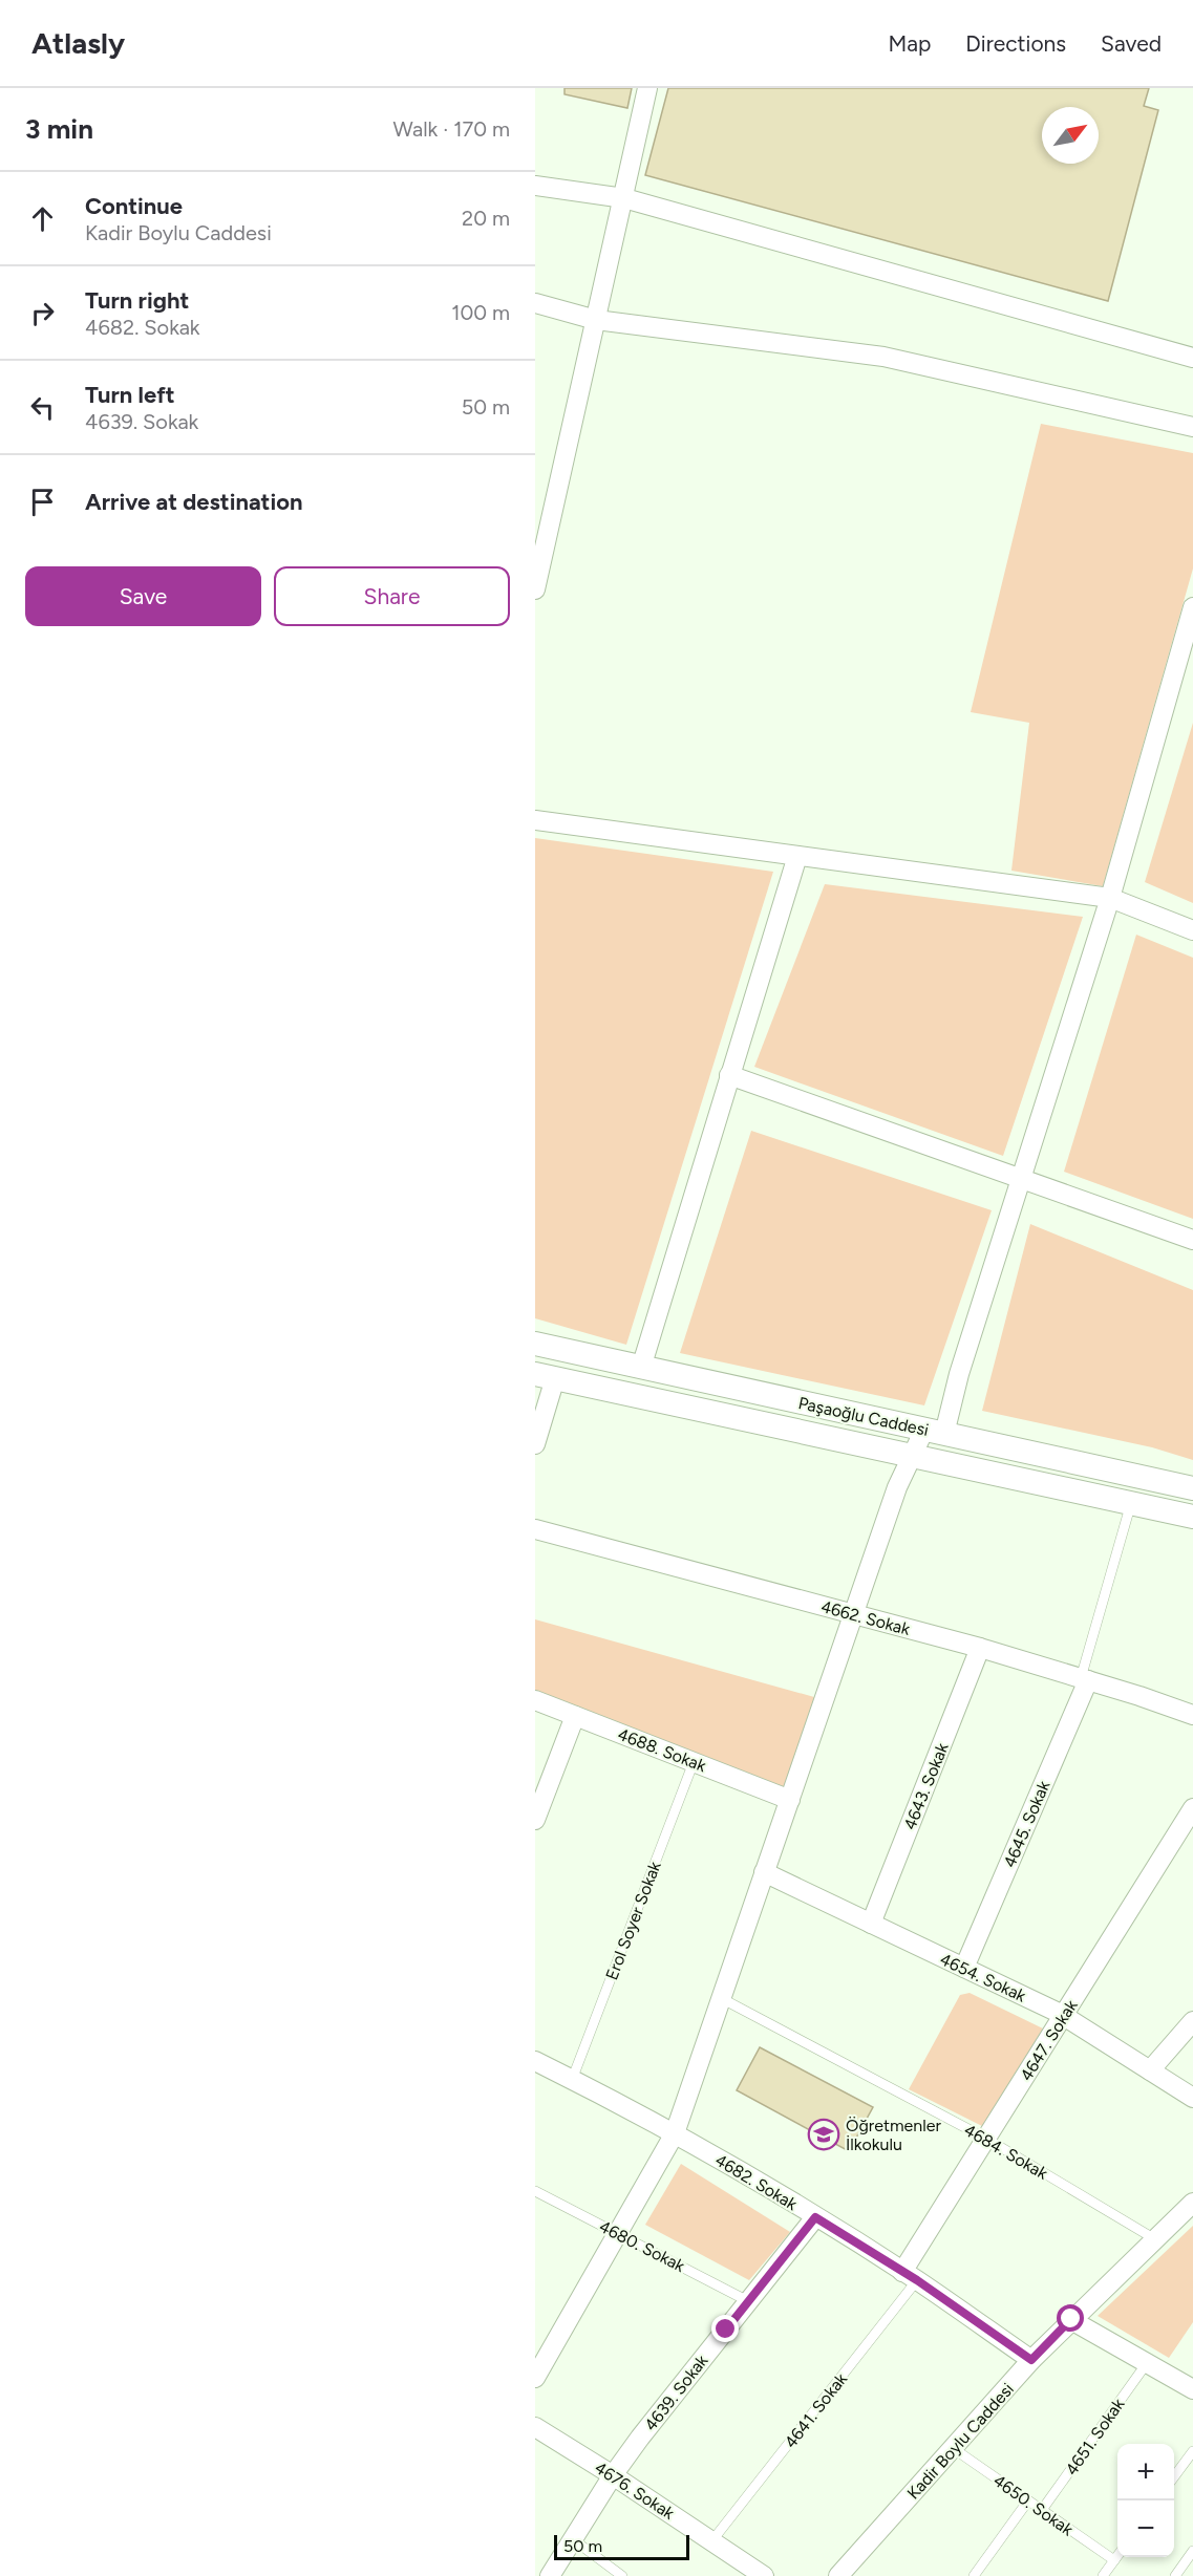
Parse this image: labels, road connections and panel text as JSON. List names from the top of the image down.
{
  "streets": {
    "street": [
      "Paşaoğlu Caddesi",
      "4662. Sokak",
      "4688. Sokak",
      "4643. Sokak",
      "4645. Sokak",
      "4654. Sokak",
      "4647. Sokak",
      "4682. Sokak",
      "4639. Sokak",
      "Kadir Boylu Caddesi",
      "4676. Sokak"
    ],
    "lane": [
      "Erol Soyer Sokak",
      "4684. Sokak",
      "4680. Sokak",
      "4641. Sokak",
      "4651. Sokak",
      "4650. Sokak"
    ]
  },
  "crossings": [
    ["Paşaoğlu Caddesi", "4645. Sokak"],
    ["4662. Sokak", "4643. Sokak"],
    ["4662. Sokak", "4645. Sokak"],
    ["4688. Sokak", "Erol Soyer Sokak"],
    ["4643. Sokak", "4654. Sokak"],
    ["4645. Sokak", "4654. Sokak"],
    ["Erol Soyer Sokak", "4682. Sokak"],
    ["4654. Sokak", "4647. Sokak"],
    ["4647. Sokak", "4684. Sokak"],
    ["4647. Sokak", "4682. Sokak"],
    ["4647. Sokak", "4641. Sokak"],
    ["4684. Sokak", "Kadir Boylu Caddesi"],
    ["4682. Sokak", "4639. Sokak"],
    ["4682. Sokak", "4641. Sokak"],
    ["4682. Sokak", "Kadir Boylu Caddesi"],
    ["4680. Sokak", "4639. Sokak"],
    ["4639. Sokak", "4676. Sokak"],
    ["4641. Sokak", "4676. Sokak"],
    ["4651. Sokak", "4650. Sokak"],
    ["Kadir Boylu Caddesi", "4650. Sokak"]
  ],
  "places": {
    "school or university": ["Öğretmenler İlkokulu"]
  },
  "scale_bar": "50 m",
  "north": "top right",
  "page": {
    "header": "Atlasly",
    "nav": ["Map", "Directions", "Saved"],
    "heading": ["3 min", "Walk · 170 m"],
    "list": [
      ["Continue", "Kadir Boylu Caddesi", "20 m"],
      ["Turn right", "4682. Sokak", "100 m"],
      ["Turn left", "4639. Sokak", "50 m"],
      "Arrive at destination"
    ],
    "buttons": ["Save", "Share"],
    "map_buttons": ["+", "−"],
    "scale": "50 m"
  }
}
